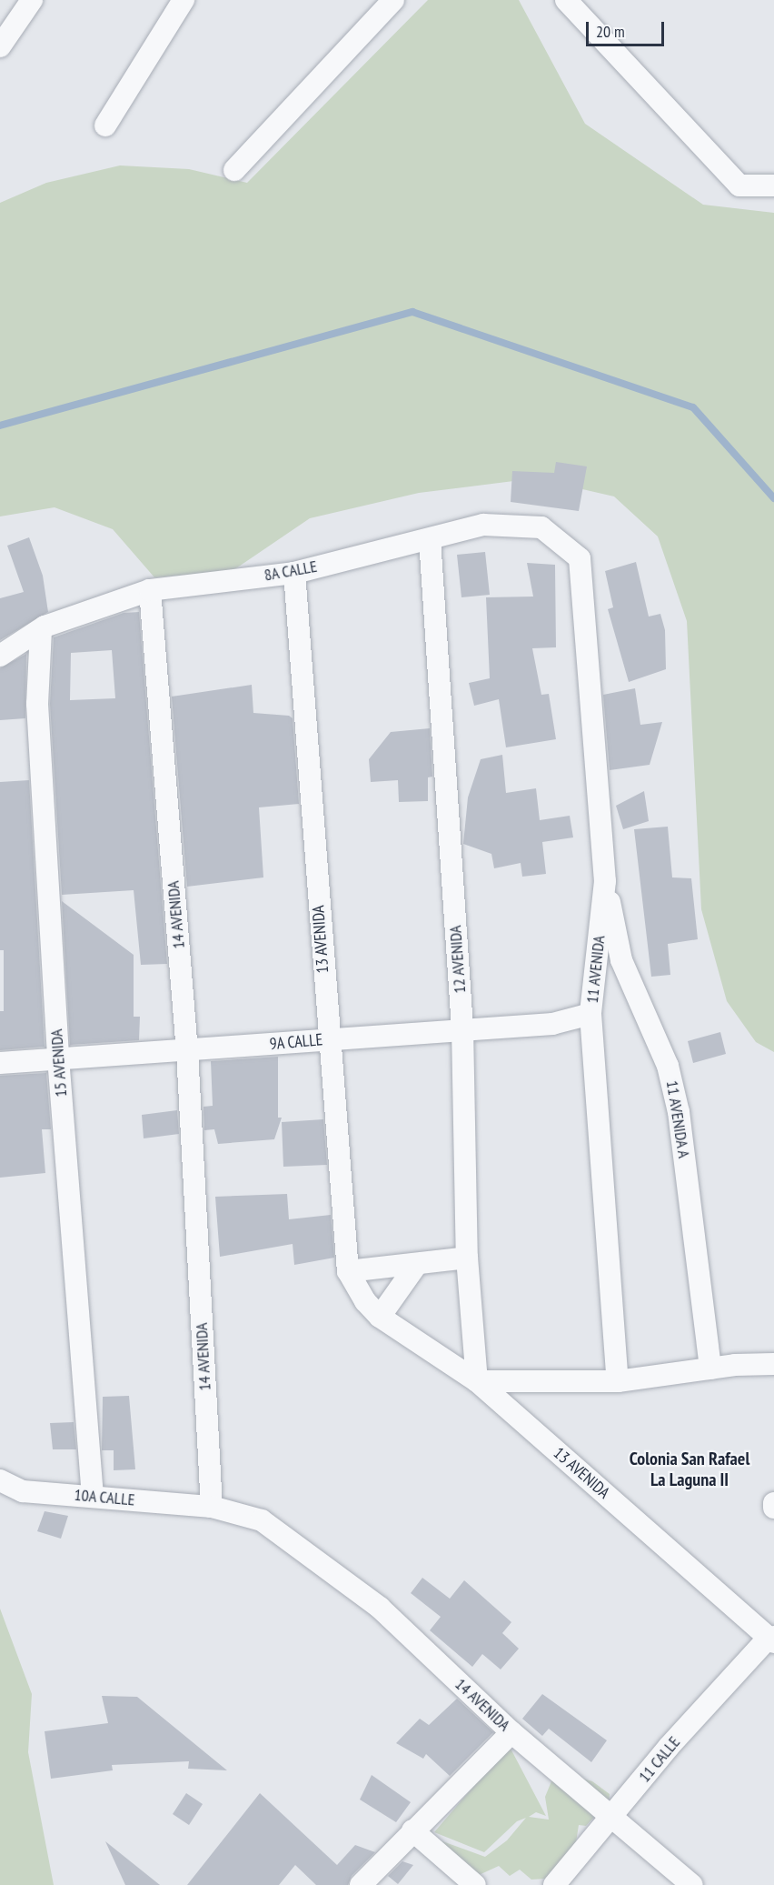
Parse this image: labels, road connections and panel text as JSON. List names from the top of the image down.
{
  "streets": {
    "street": [
      "8A CALLE",
      "14 AVENIDA",
      "13 AVENIDA",
      "12 AVENIDA",
      "11 AVENIDA",
      "9A CALLE",
      "15 AVENIDA",
      "11 AVENIDA A",
      "10A CALLE",
      "11 CALLE"
    ]
  },
  "crossings": [
    ["8A CALLE", "14 AVENIDA"],
    ["8A CALLE", "13 AVENIDA"],
    ["8A CALLE", "12 AVENIDA"],
    ["8A CALLE", "11 AVENIDA"],
    ["8A CALLE", "15 AVENIDA"],
    ["14 AVENIDA", "9A CALLE"],
    ["14 AVENIDA", "10A CALLE"],
    ["14 AVENIDA", "11 CALLE"],
    ["13 AVENIDA", "12 AVENIDA"],
    ["13 AVENIDA", "9A CALLE"],
    ["13 AVENIDA", "11 CALLE"],
    ["12 AVENIDA", "9A CALLE"],
    ["11 AVENIDA", "9A CALLE"],
    ["11 AVENIDA", "11 AVENIDA A"],
    ["9A CALLE", "15 AVENIDA"],
    ["15 AVENIDA", "10A CALLE"]
  ],
  "districts": ["Colonia San Rafael La Laguna II"],
  "scale_bar": "20 m"
}
